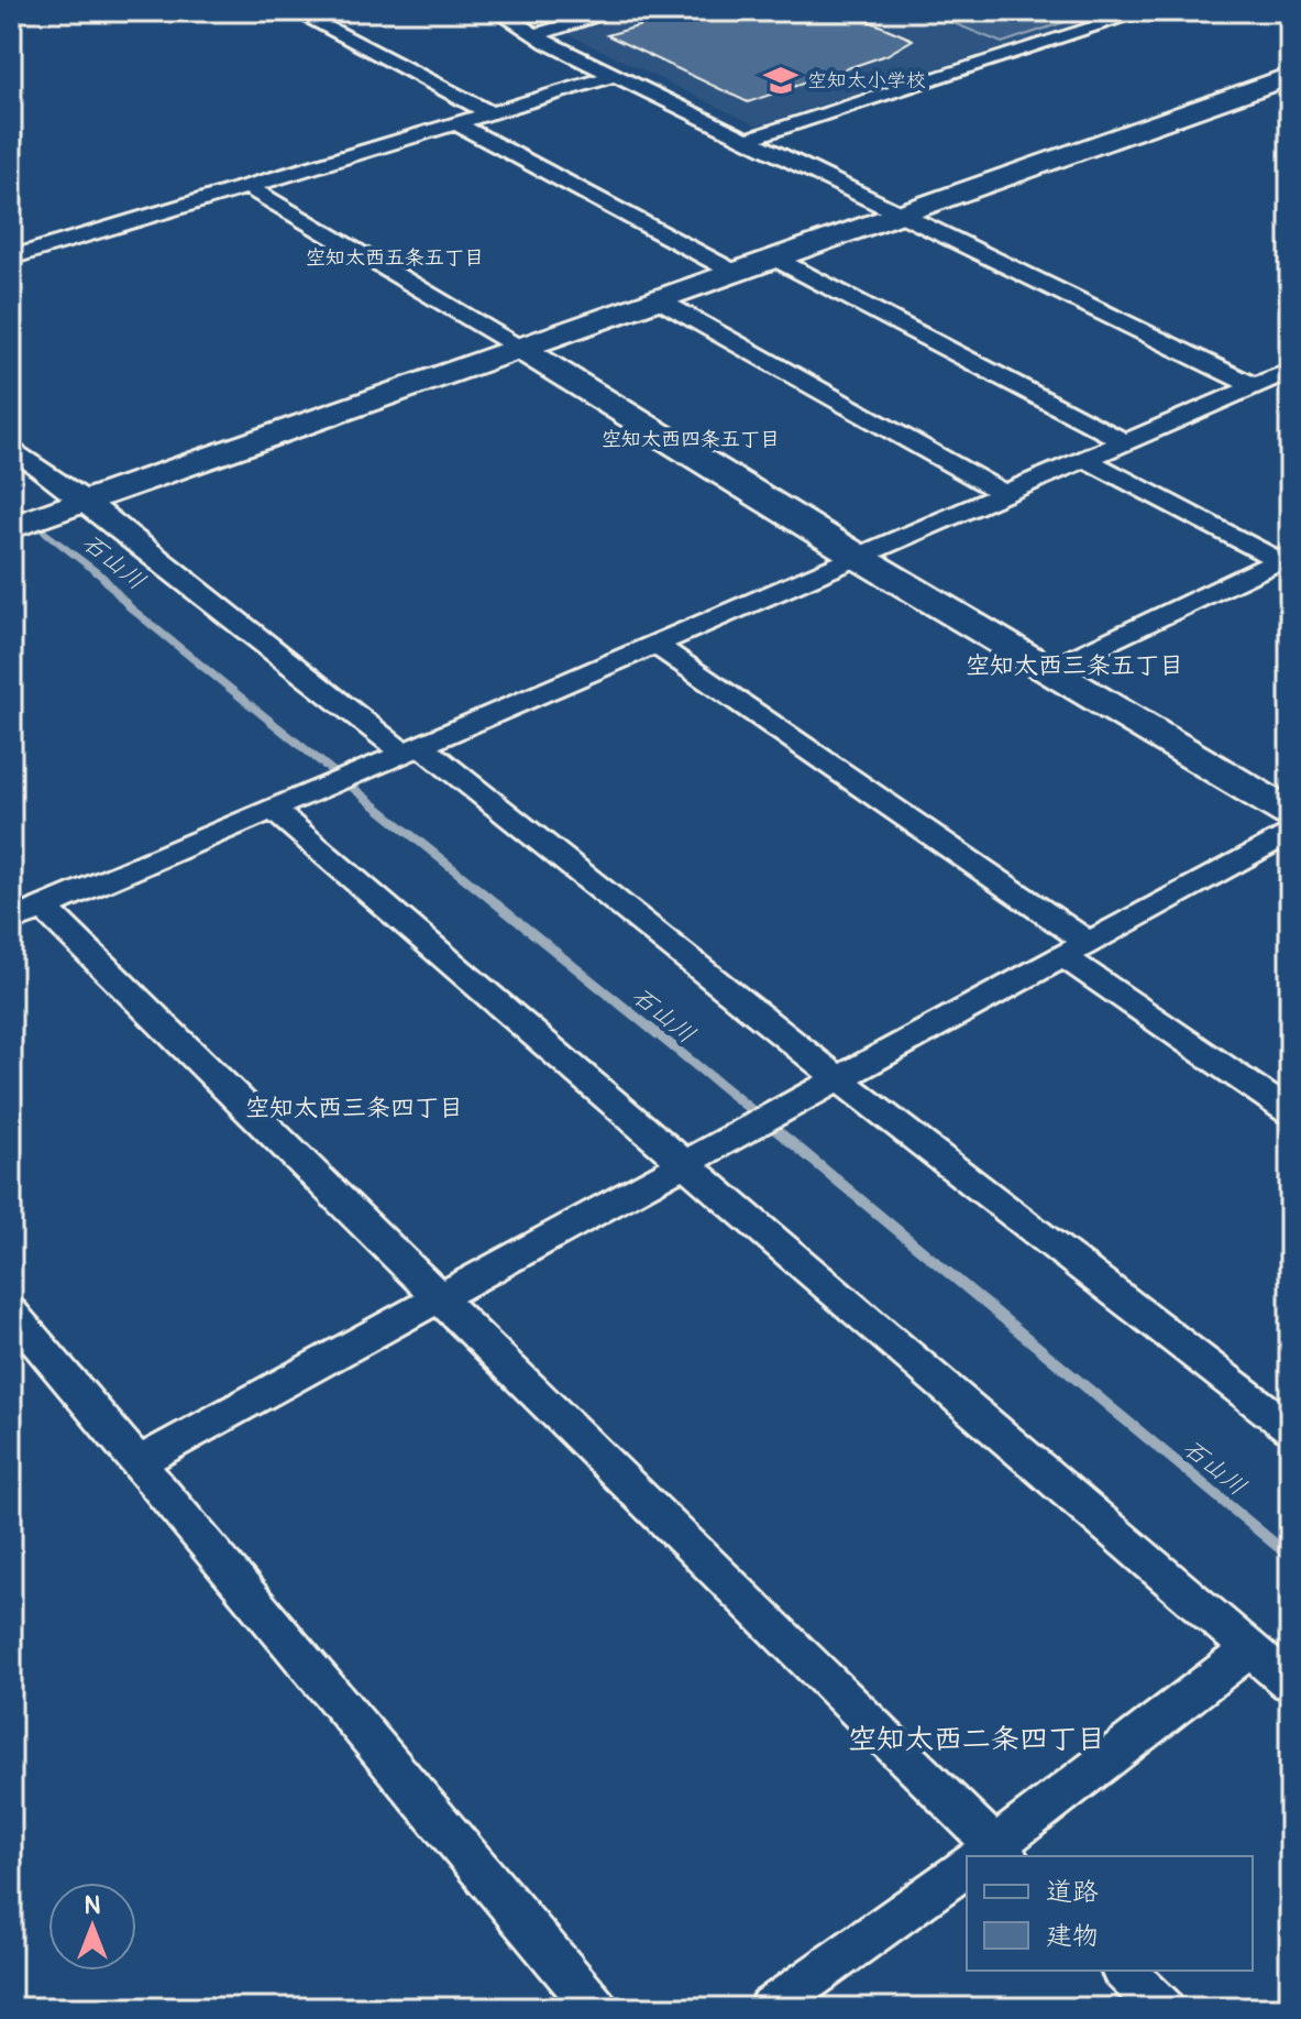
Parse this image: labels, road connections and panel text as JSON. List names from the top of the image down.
{
  "districts": [
    "空知太西五条五丁目",
    "空知太西四条五丁目",
    "空知太西三条五丁目",
    "空知太西三条四丁目",
    "空知太西二条四丁目"
  ],
  "water": ["石山川"],
  "places": {
    "school or university": ["空知太小学校"]
  },
  "legend": ["道路", "建物"],
  "north": "top"
}
